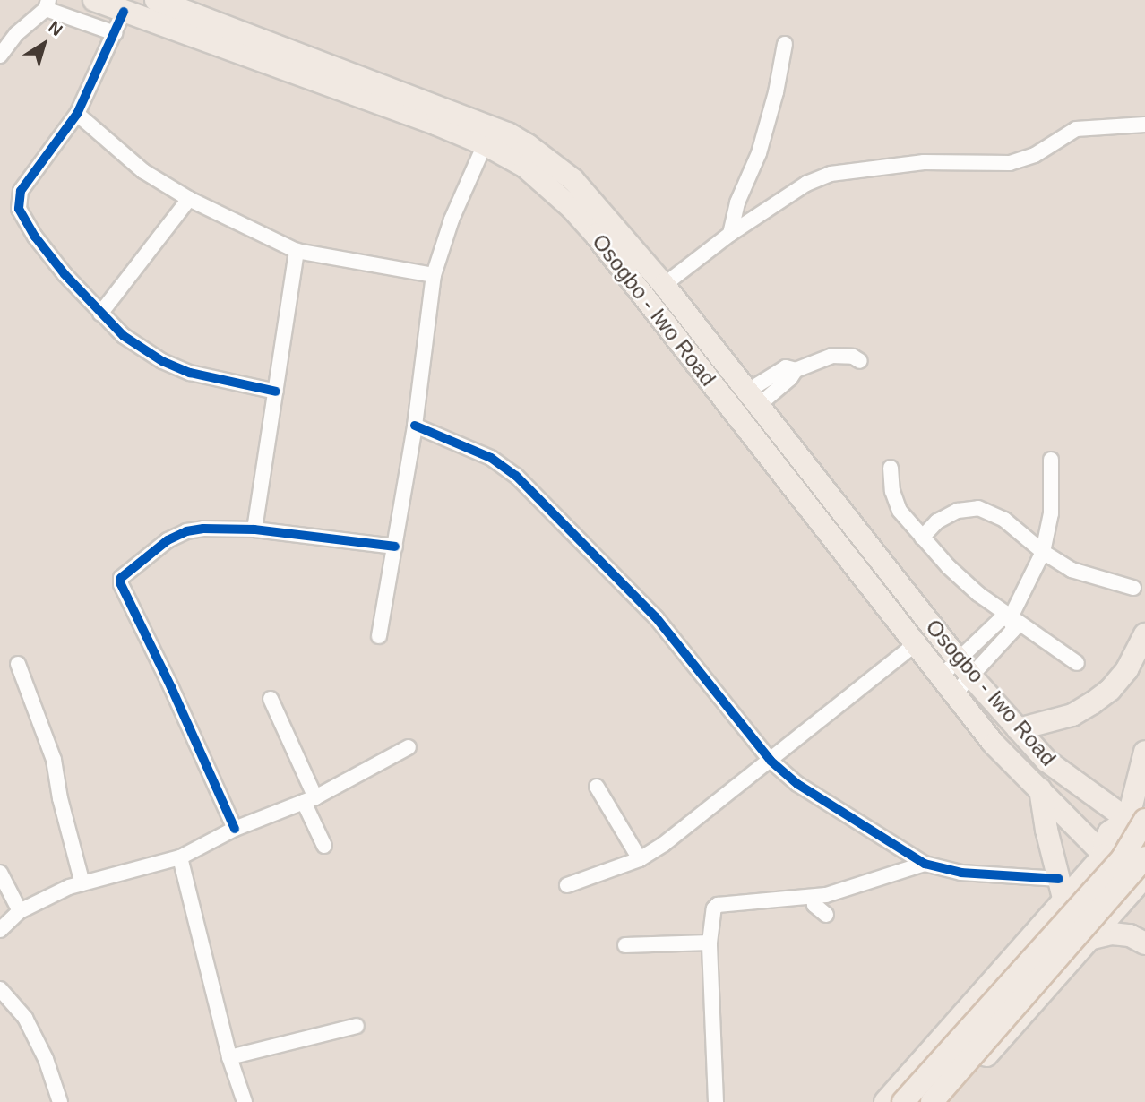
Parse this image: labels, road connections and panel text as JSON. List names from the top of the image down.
{
  "streets": {
    "main road": ["Osogbo - Iwo Road"]
  },
  "north": "top right"
}
